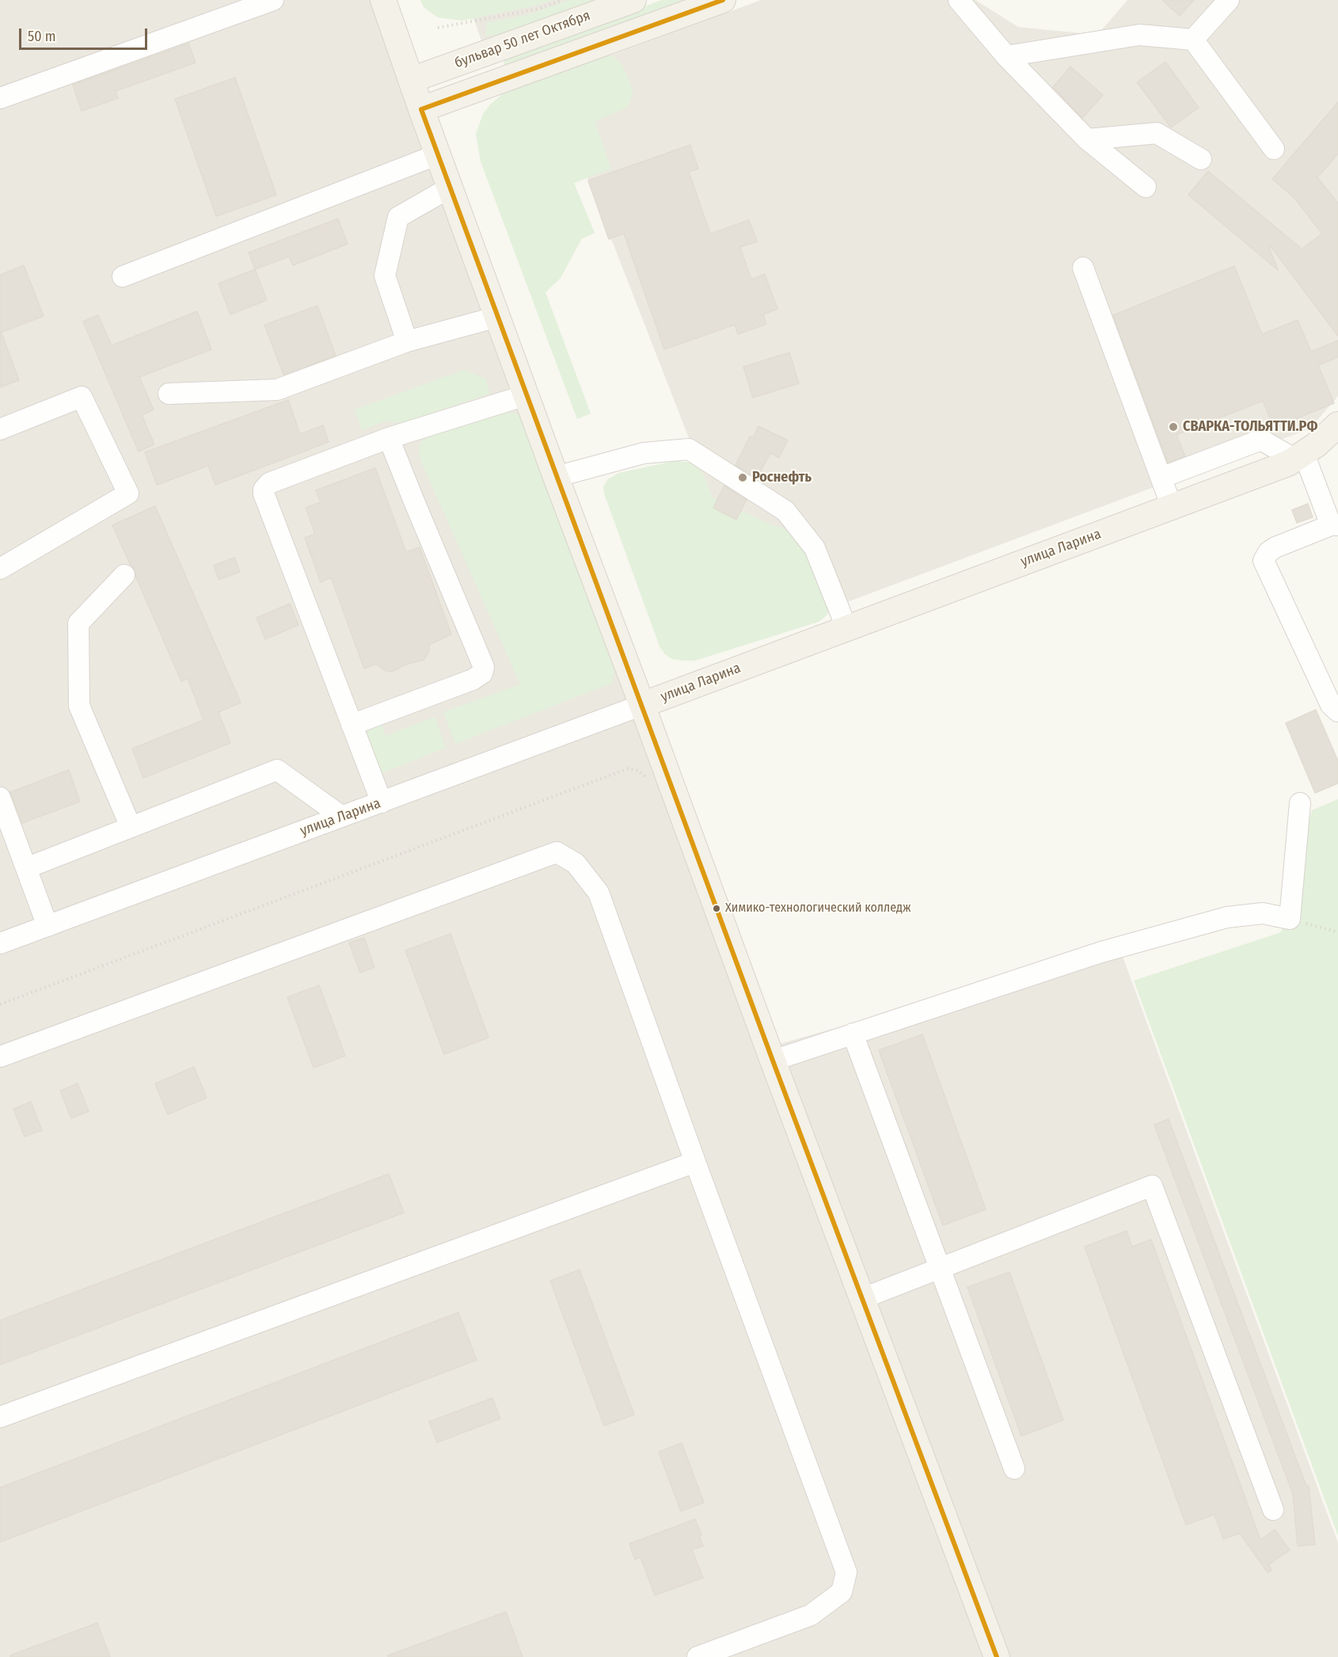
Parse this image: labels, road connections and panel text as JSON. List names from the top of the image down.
{
  "streets": {
    "main road": ["бульвар 50 лет Октября", "улица Ларина"]
  },
  "places": ["СВАРКА-ТОЛЬЯТТИ.РФ", "Роснефть", "Химико-технологический колледж"],
  "scale_bar": "50 m"
}
